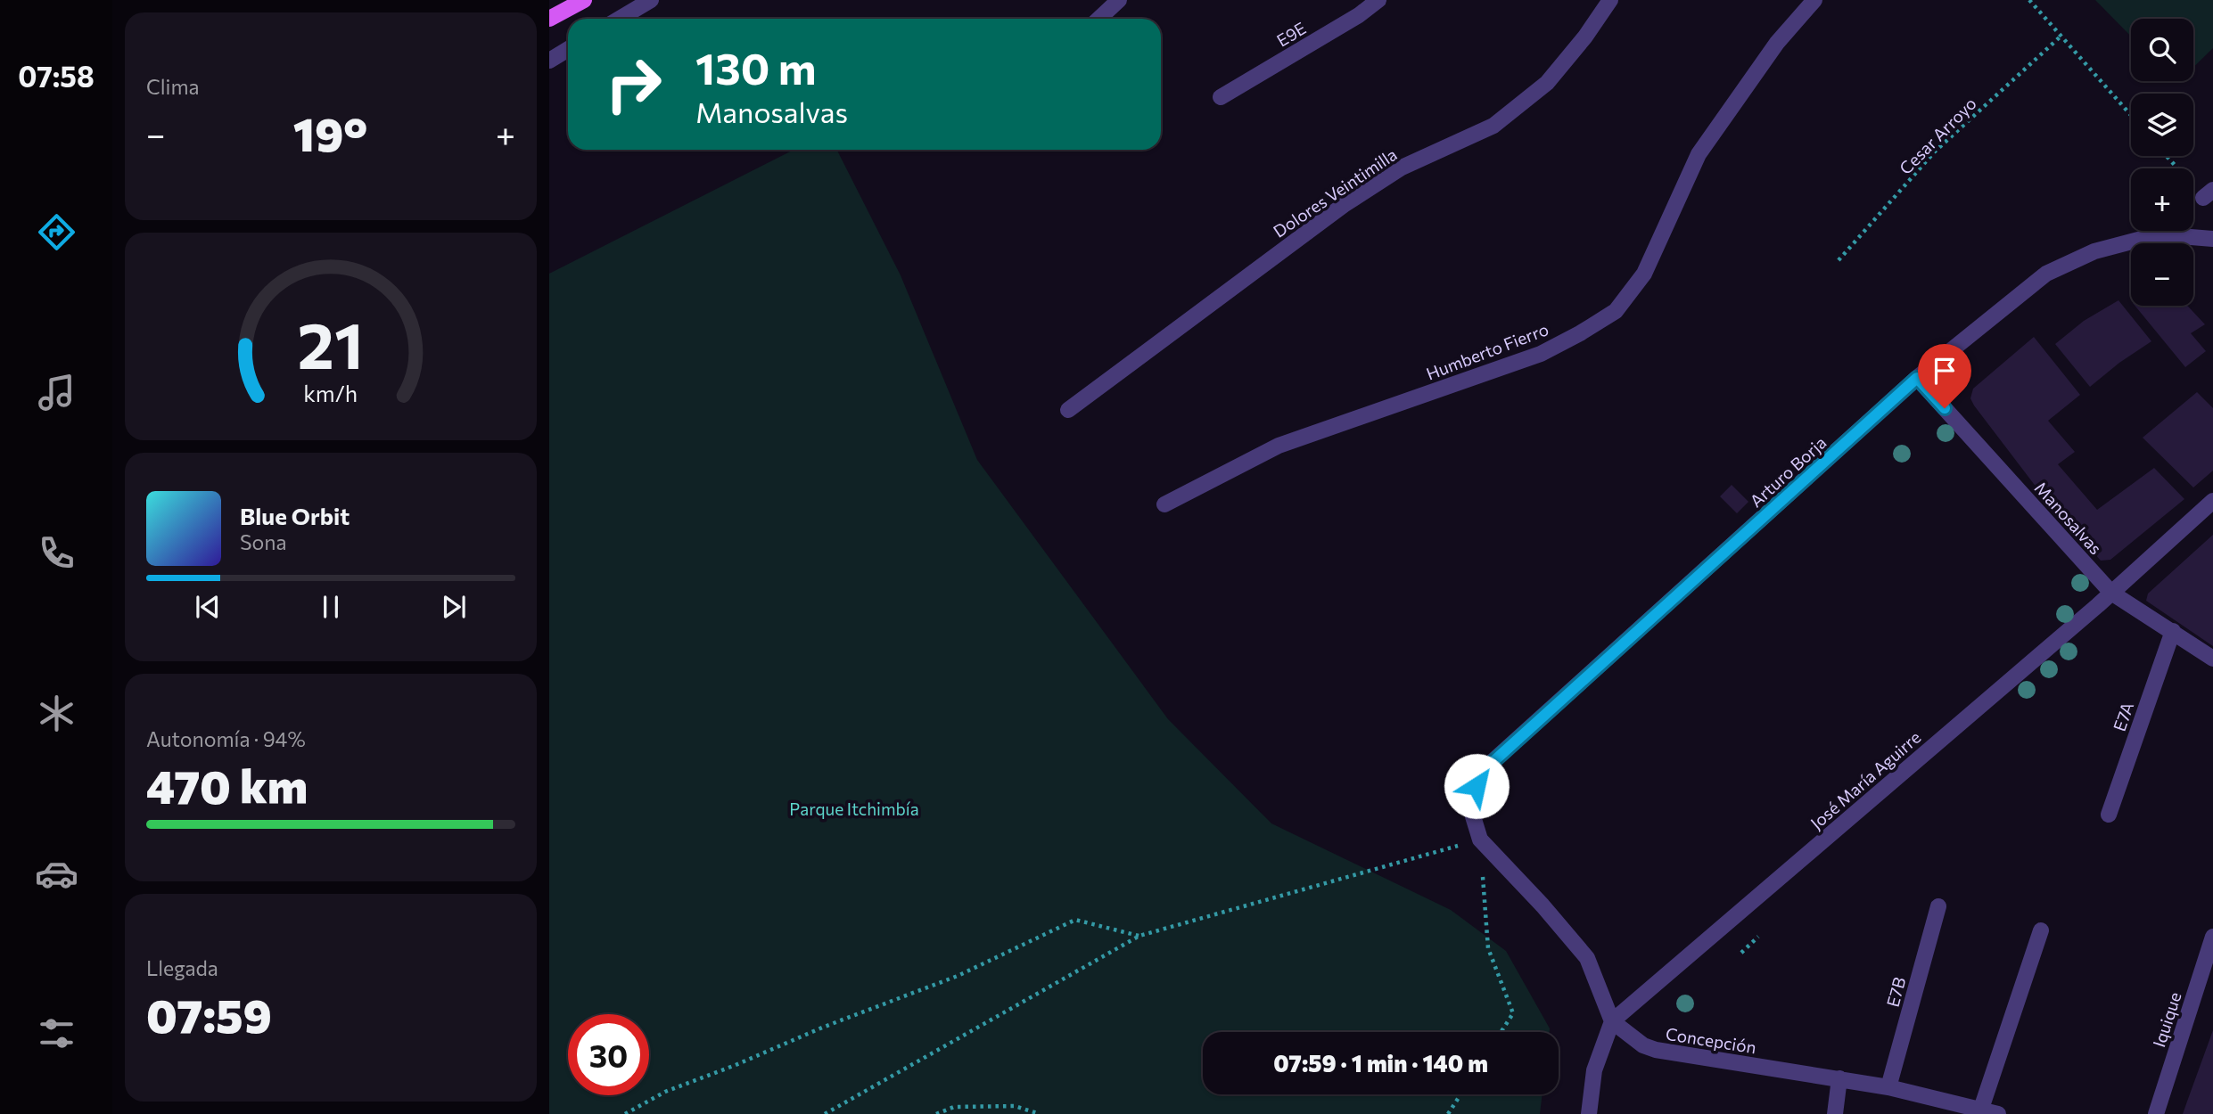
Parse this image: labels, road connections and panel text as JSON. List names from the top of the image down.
{
  "streets": {
    "street": [
      "E9E",
      "Dolores Veintimilla",
      "Humberto Fierro",
      "Arturo Borja",
      "Manosalvas",
      "E7A",
      "José María Aguirre",
      "E7B",
      "Iquique",
      "Concepción"
    ],
    "path": ["Cesar Arroyo"]
  },
  "crossings": [
    ["Arturo Borja", "Manosalvas"],
    ["Manosalvas", "E7A"],
    ["Manosalvas", "José María Aguirre"],
    ["José María Aguirre", "Concepción"],
    ["E7B", "Concepción"]
  ],
  "parks": ["Parque Itchimbía"],
  "page": {
    "tabs": "07:58",
    "tile": [
      "Clima",
      ["Autonomía · 94%", "470 km"],
      ["Llegada", "07:59"]
    ],
    "map_buttons": ["+", "−"],
    "turn": ["130 m", "Manosalvas"],
    "heat": ["−", "19°", "+"],
    "song": ["Blue Orbit", "Sona"],
    "limit": "30",
    "trip": "07:59 · 1 min · 140 m",
    "gauge": ["21", "km/h"]
  }
}
